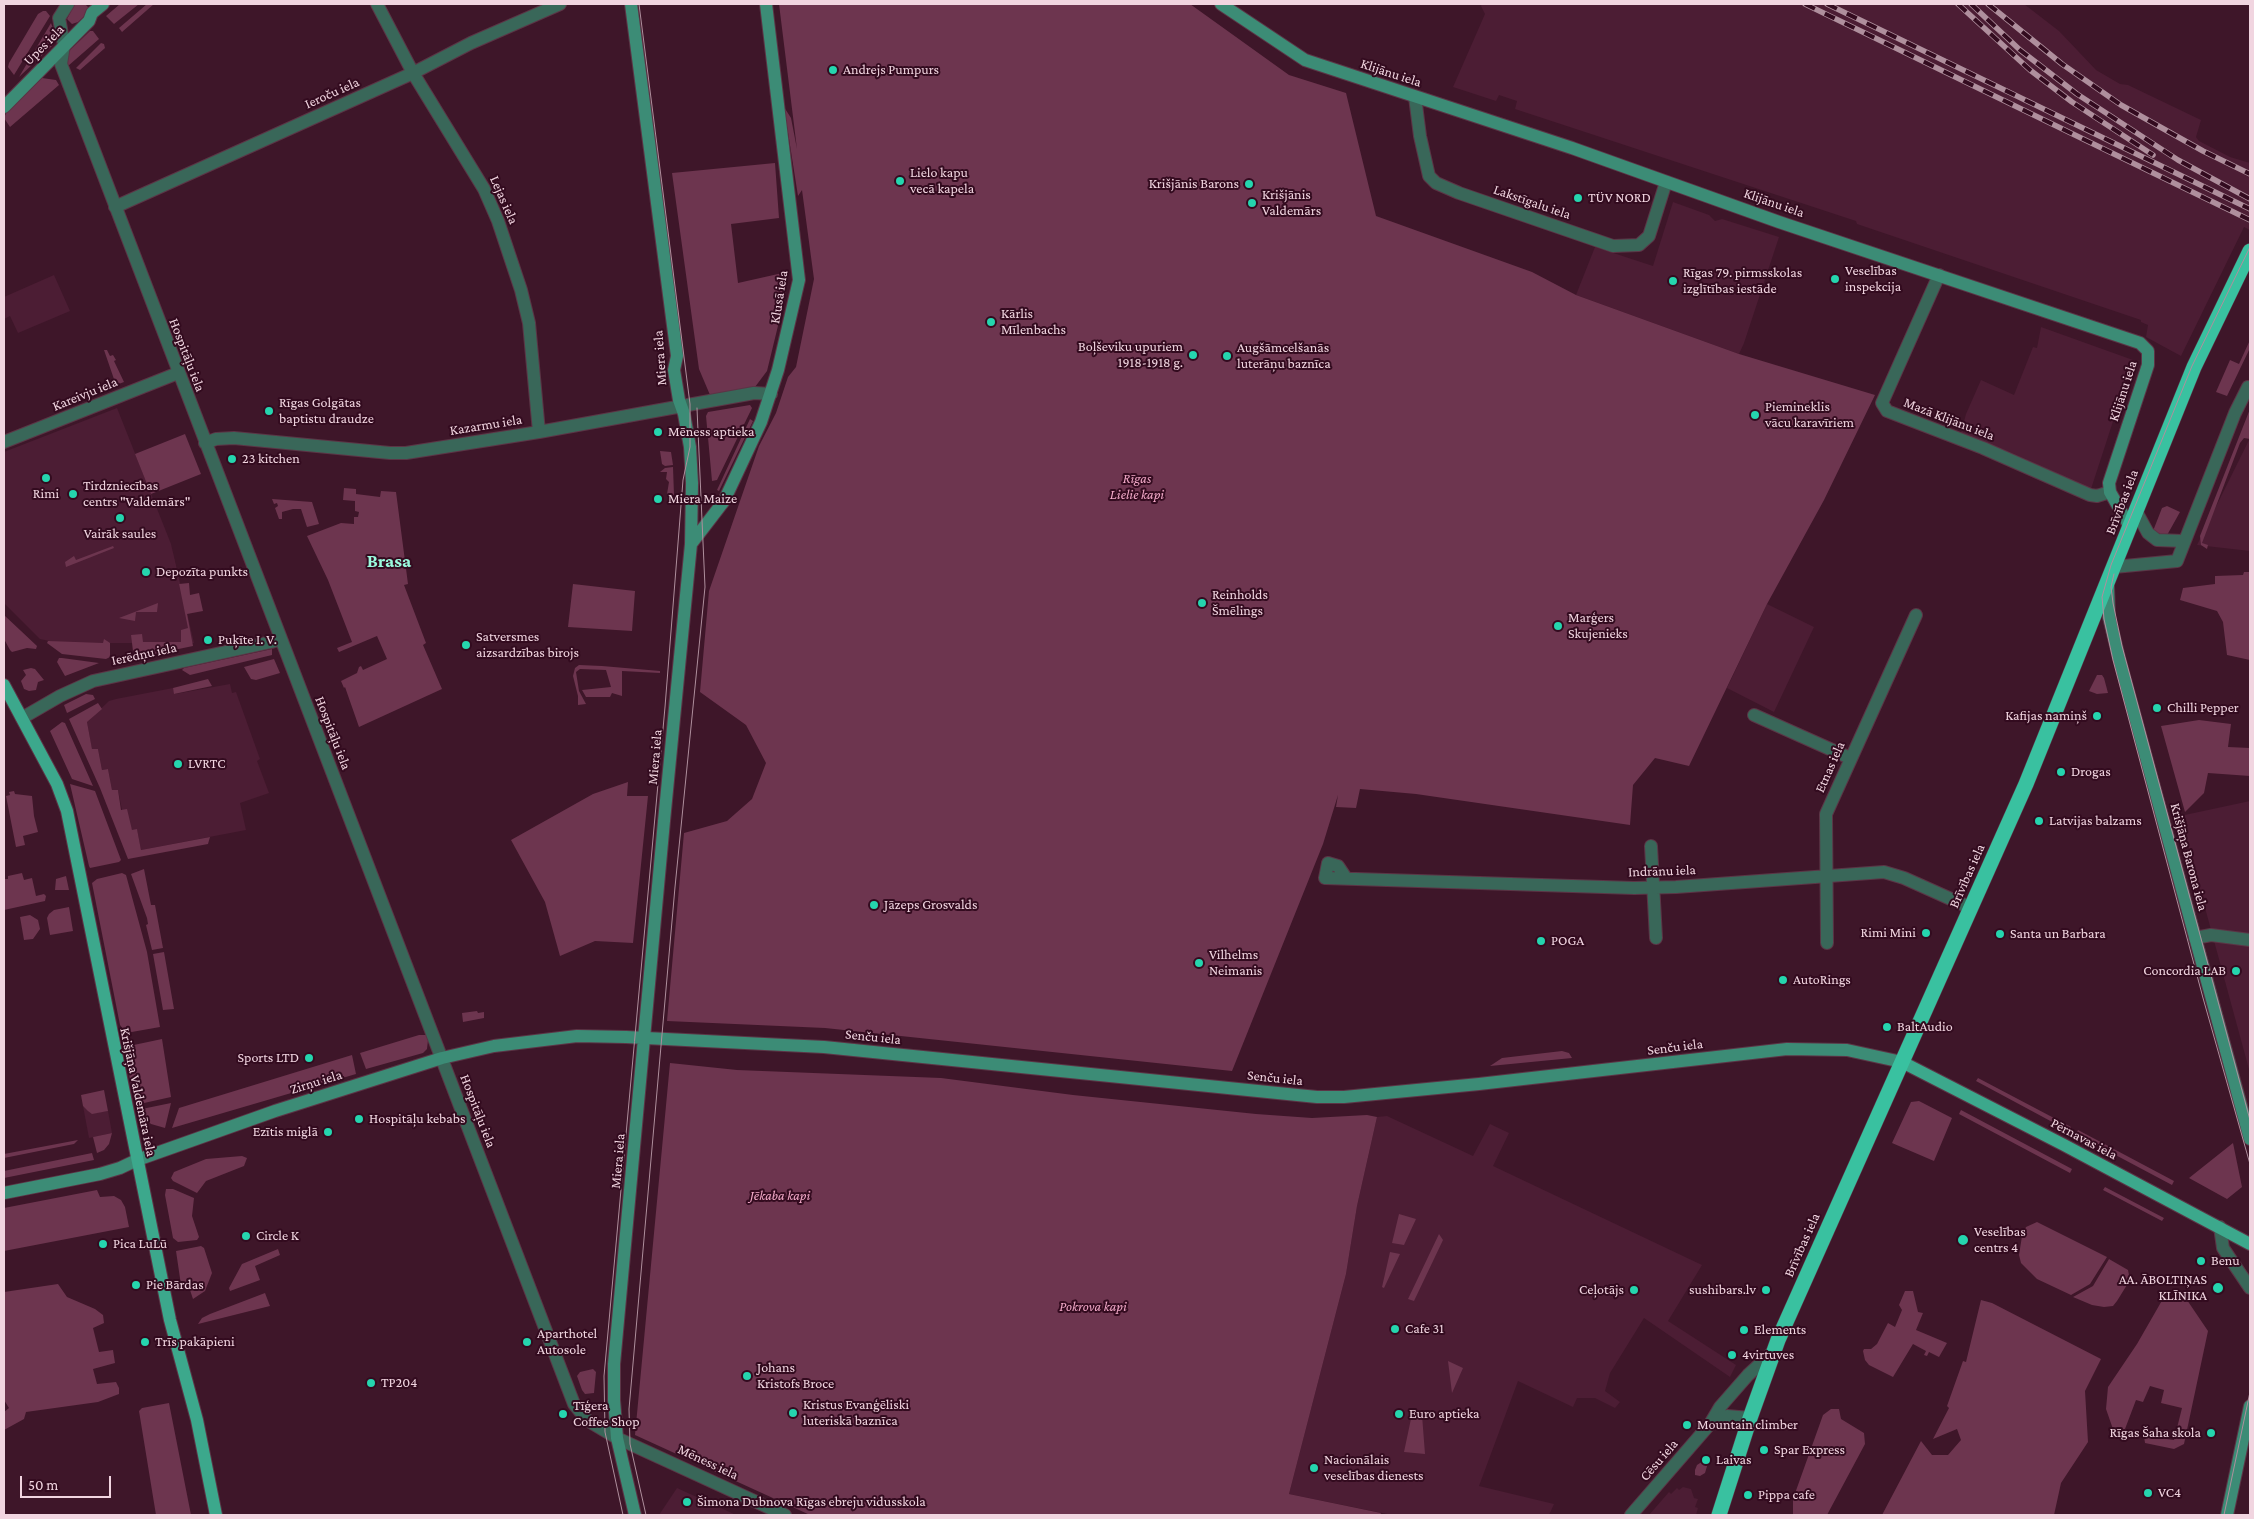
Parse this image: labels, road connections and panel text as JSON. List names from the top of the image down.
{
  "streets": {
    "highway": ["Brīvības iela"],
    "main road": ["Krišjāņa Valdemāra iela", "Pērnavas iela"],
    "street": [
      "Upes iela",
      "Klijānu iela",
      "Ieroču iela",
      "Lejas iela",
      "Lakstīgalu iela",
      "Klusā iela",
      "Hospitāļu iela",
      "Miera iela",
      "Kareivju iela",
      "Mazā Klijānu iela",
      "Kazarmu iela",
      "Ierēdņu iela",
      "Etnas iela",
      "Krišjāņa Barona iela",
      "Indrānu iela",
      "Senču iela",
      "Zirņu iela",
      "Cēsu iela",
      "Mēness iela"
    ]
  },
  "crossings": [
    ["Upes iela", "Hospitāļu iela"],
    ["Klijānu iela", "Lakstīgalu iela"],
    ["Klijānu iela", "Mazā Klijānu iela"],
    ["Ieroču iela", "Lejas iela"],
    ["Ieroču iela", "Hospitāļu iela"],
    ["Lejas iela", "Kazarmu iela"],
    ["Klusā iela", "Miera iela"],
    ["Klusā iela", "Kazarmu iela"],
    ["Hospitāļu iela", "Miera iela"],
    ["Hospitāļu iela", "Kareivju iela"],
    ["Hospitāļu iela", "Kazarmu iela"],
    ["Hospitāļu iela", "Ierēdņu iela"],
    ["Hospitāļu iela", "Zirņu iela"],
    ["Hospitāļu iela", "Mēness iela"],
    ["Miera iela", "Kazarmu iela"],
    ["Miera iela", "Senču iela"],
    ["Miera iela", "Zirņu iela"],
    ["Miera iela", "Mēness iela"],
    ["Brīvības iela", "Krišjāņa Barona iela"],
    ["Brīvības iela", "Indrānu iela"],
    ["Brīvības iela", "Senču iela"],
    ["Brīvības iela", "Pērnavas iela"],
    ["Brīvības iela", "Cēsu iela"],
    ["Ierēdņu iela", "Krišjāņa Valdemāra iela"],
    ["Etnas iela", "Indrānu iela"],
    ["Senču iela", "Zirņu iela"],
    ["Senču iela", "Pērnavas iela"],
    ["Zirņu iela", "Krišjāņa Valdemāra iela"]
  ],
  "districts": ["Brasa"],
  "parks": ["Rīgas Lielie kapi", "Jēkaba kapi", "Pokrova kapi"],
  "places": [
    "Andrejs Pumpurs",
    "Lielo kapu vecā kapela",
    "Krišjānis Barons",
    "TÜV NORD",
    "Krišjānis Valdemārs",
    "Veselības inspekcija",
    "Rīgas 79. pirmsskolas izglītības iestāde",
    "Kārlis Mīlenbachs",
    "Boļševiku upuriem 1918-1918 g.",
    "Augšāmcelšanās luterāņu baznīca",
    "Rīgas Golgātas baptistu draudze",
    "Piemineklis vācu karavīriem",
    "Mēness aptieka",
    "23 kitchen",
    "Rimi",
    "Tirdzniecības centrs \"Valdemārs\"",
    "Miera Maize",
    "Vairāk saules",
    "Depozīta punkts",
    "Reinholds Šmēlings",
    "Marģers Skujenieks",
    "Puķīte I. V.",
    "Satversmes aizsardzības birojs",
    "Chilli Pepper",
    "Kafijas namiņš",
    "LVRTC",
    "Drogas",
    "Latvijas balzams",
    "Jāzeps Grosvalds",
    "Rimi Mini",
    "Santa un Barbara",
    "POGA",
    "Vilhelms Neimanis",
    "Concordia LAB",
    "AutoRings",
    "BaltAudio",
    "Sports LTD",
    "Hospitāļu kebabs",
    "Ezītis miglā",
    "Circle K",
    "Veselības centrs 4",
    "Pica LuLū",
    "Benu",
    "Pie Bārdas",
    "AA. ĀBOLTIŅAS KLĪNIKA",
    "Ceļotājs",
    "sushibars.lv",
    "Cafe 31",
    "Elements",
    "Trīs pakāpieni",
    "Aparthotel Autosole",
    "4virtuves",
    "Johans Kristofs Broce",
    "TP204",
    "Kristus Evanģēliski luteriskā baznīca",
    "Tīģera Coffee Shop",
    "Euro aptieka",
    "Mountain climber",
    "Rīgas Šaha skola",
    "Spar Express",
    "Laivas",
    "Nacionālais veselības dienests",
    "VC4",
    "Pippa cafe",
    "Šimona Dubnova Rīgas ebreju vidusskola"
  ],
  "scale_bar": "50 m"
}
